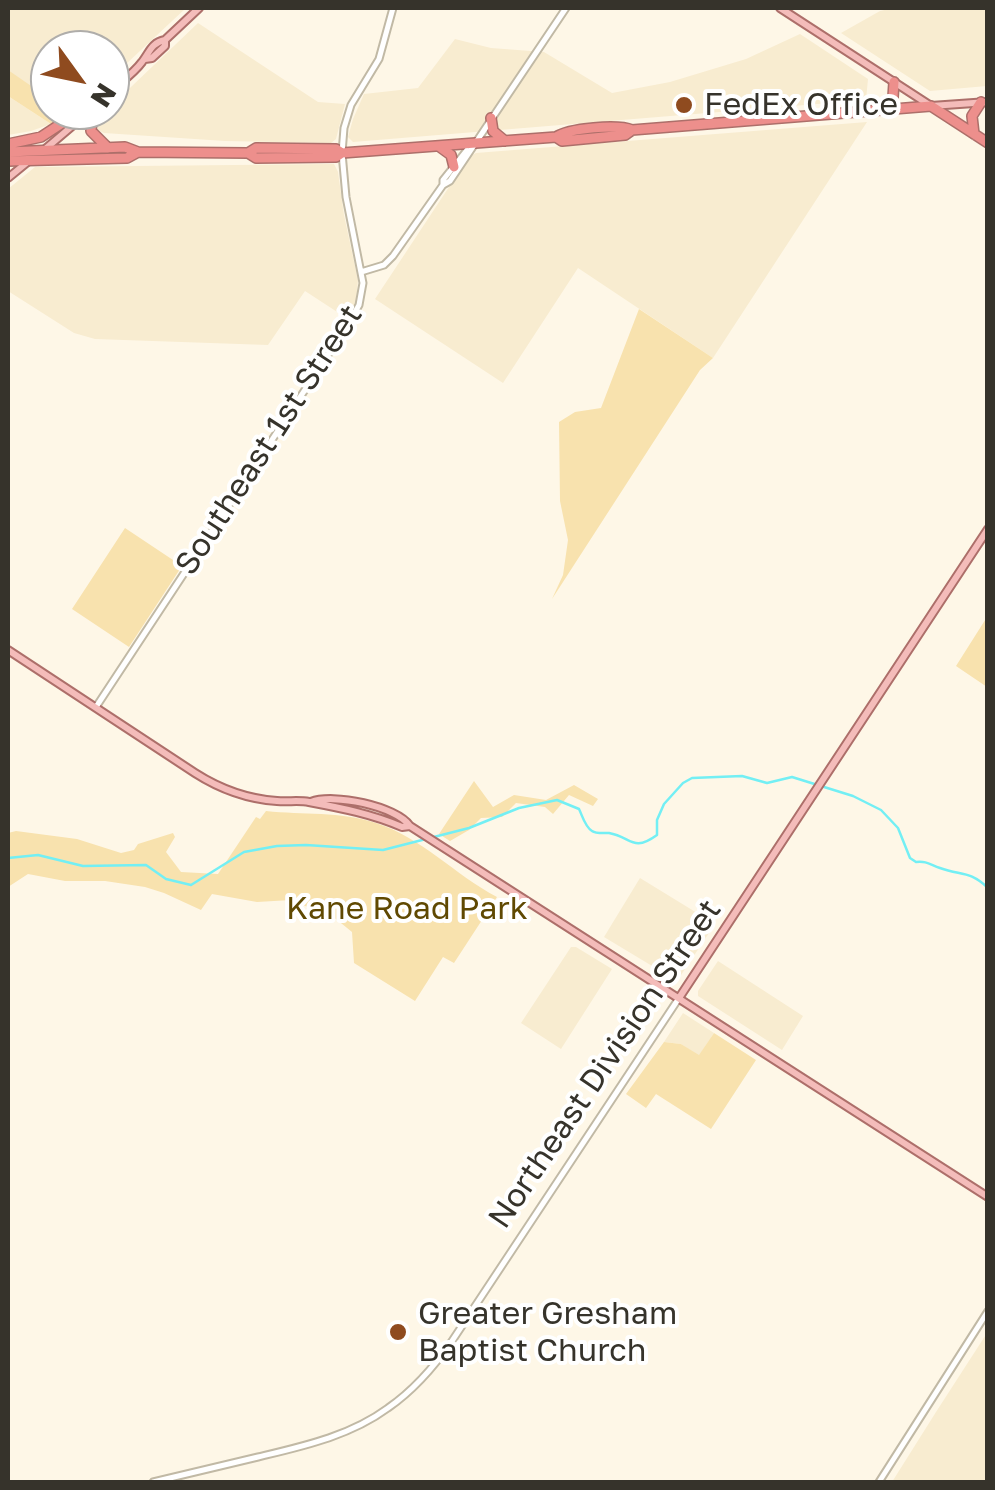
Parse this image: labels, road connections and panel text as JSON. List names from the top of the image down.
{
  "streets": {
    "main road": ["Northeast Division Street"],
    "street": ["Southeast 1st Street"]
  },
  "parks": ["Kane Road Park"],
  "places": ["FedEx Office", "Greater Gresham Baptist Church"],
  "north": "bottom right"
}
